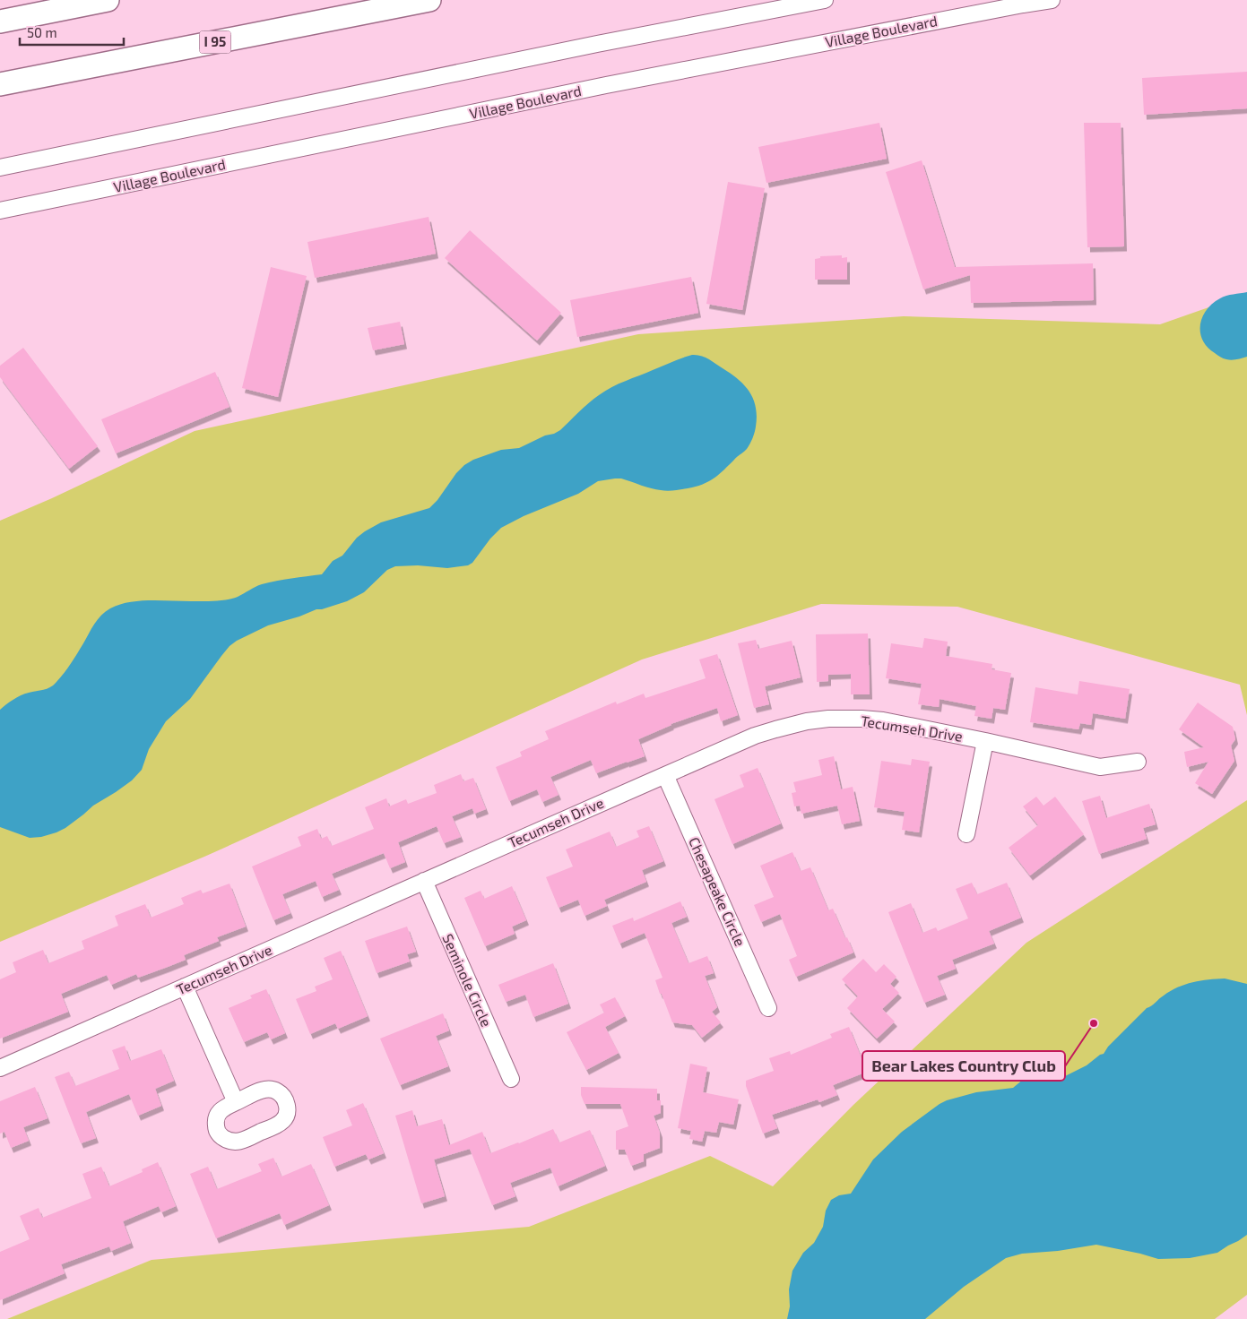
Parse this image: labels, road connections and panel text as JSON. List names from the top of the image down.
{
  "streets": {
    "highway": ["I 95"],
    "street": [
      "Village Boulevard",
      "Tecumseh Drive",
      "Chesapeake Circle",
      "Seminole Circle"
    ]
  },
  "crossings": [
    ["Tecumseh Drive", "Chesapeake Circle"],
    ["Tecumseh Drive", "Seminole Circle"]
  ],
  "places": ["Bear Lakes Country Club"],
  "scale_bar": "50 m"
}
